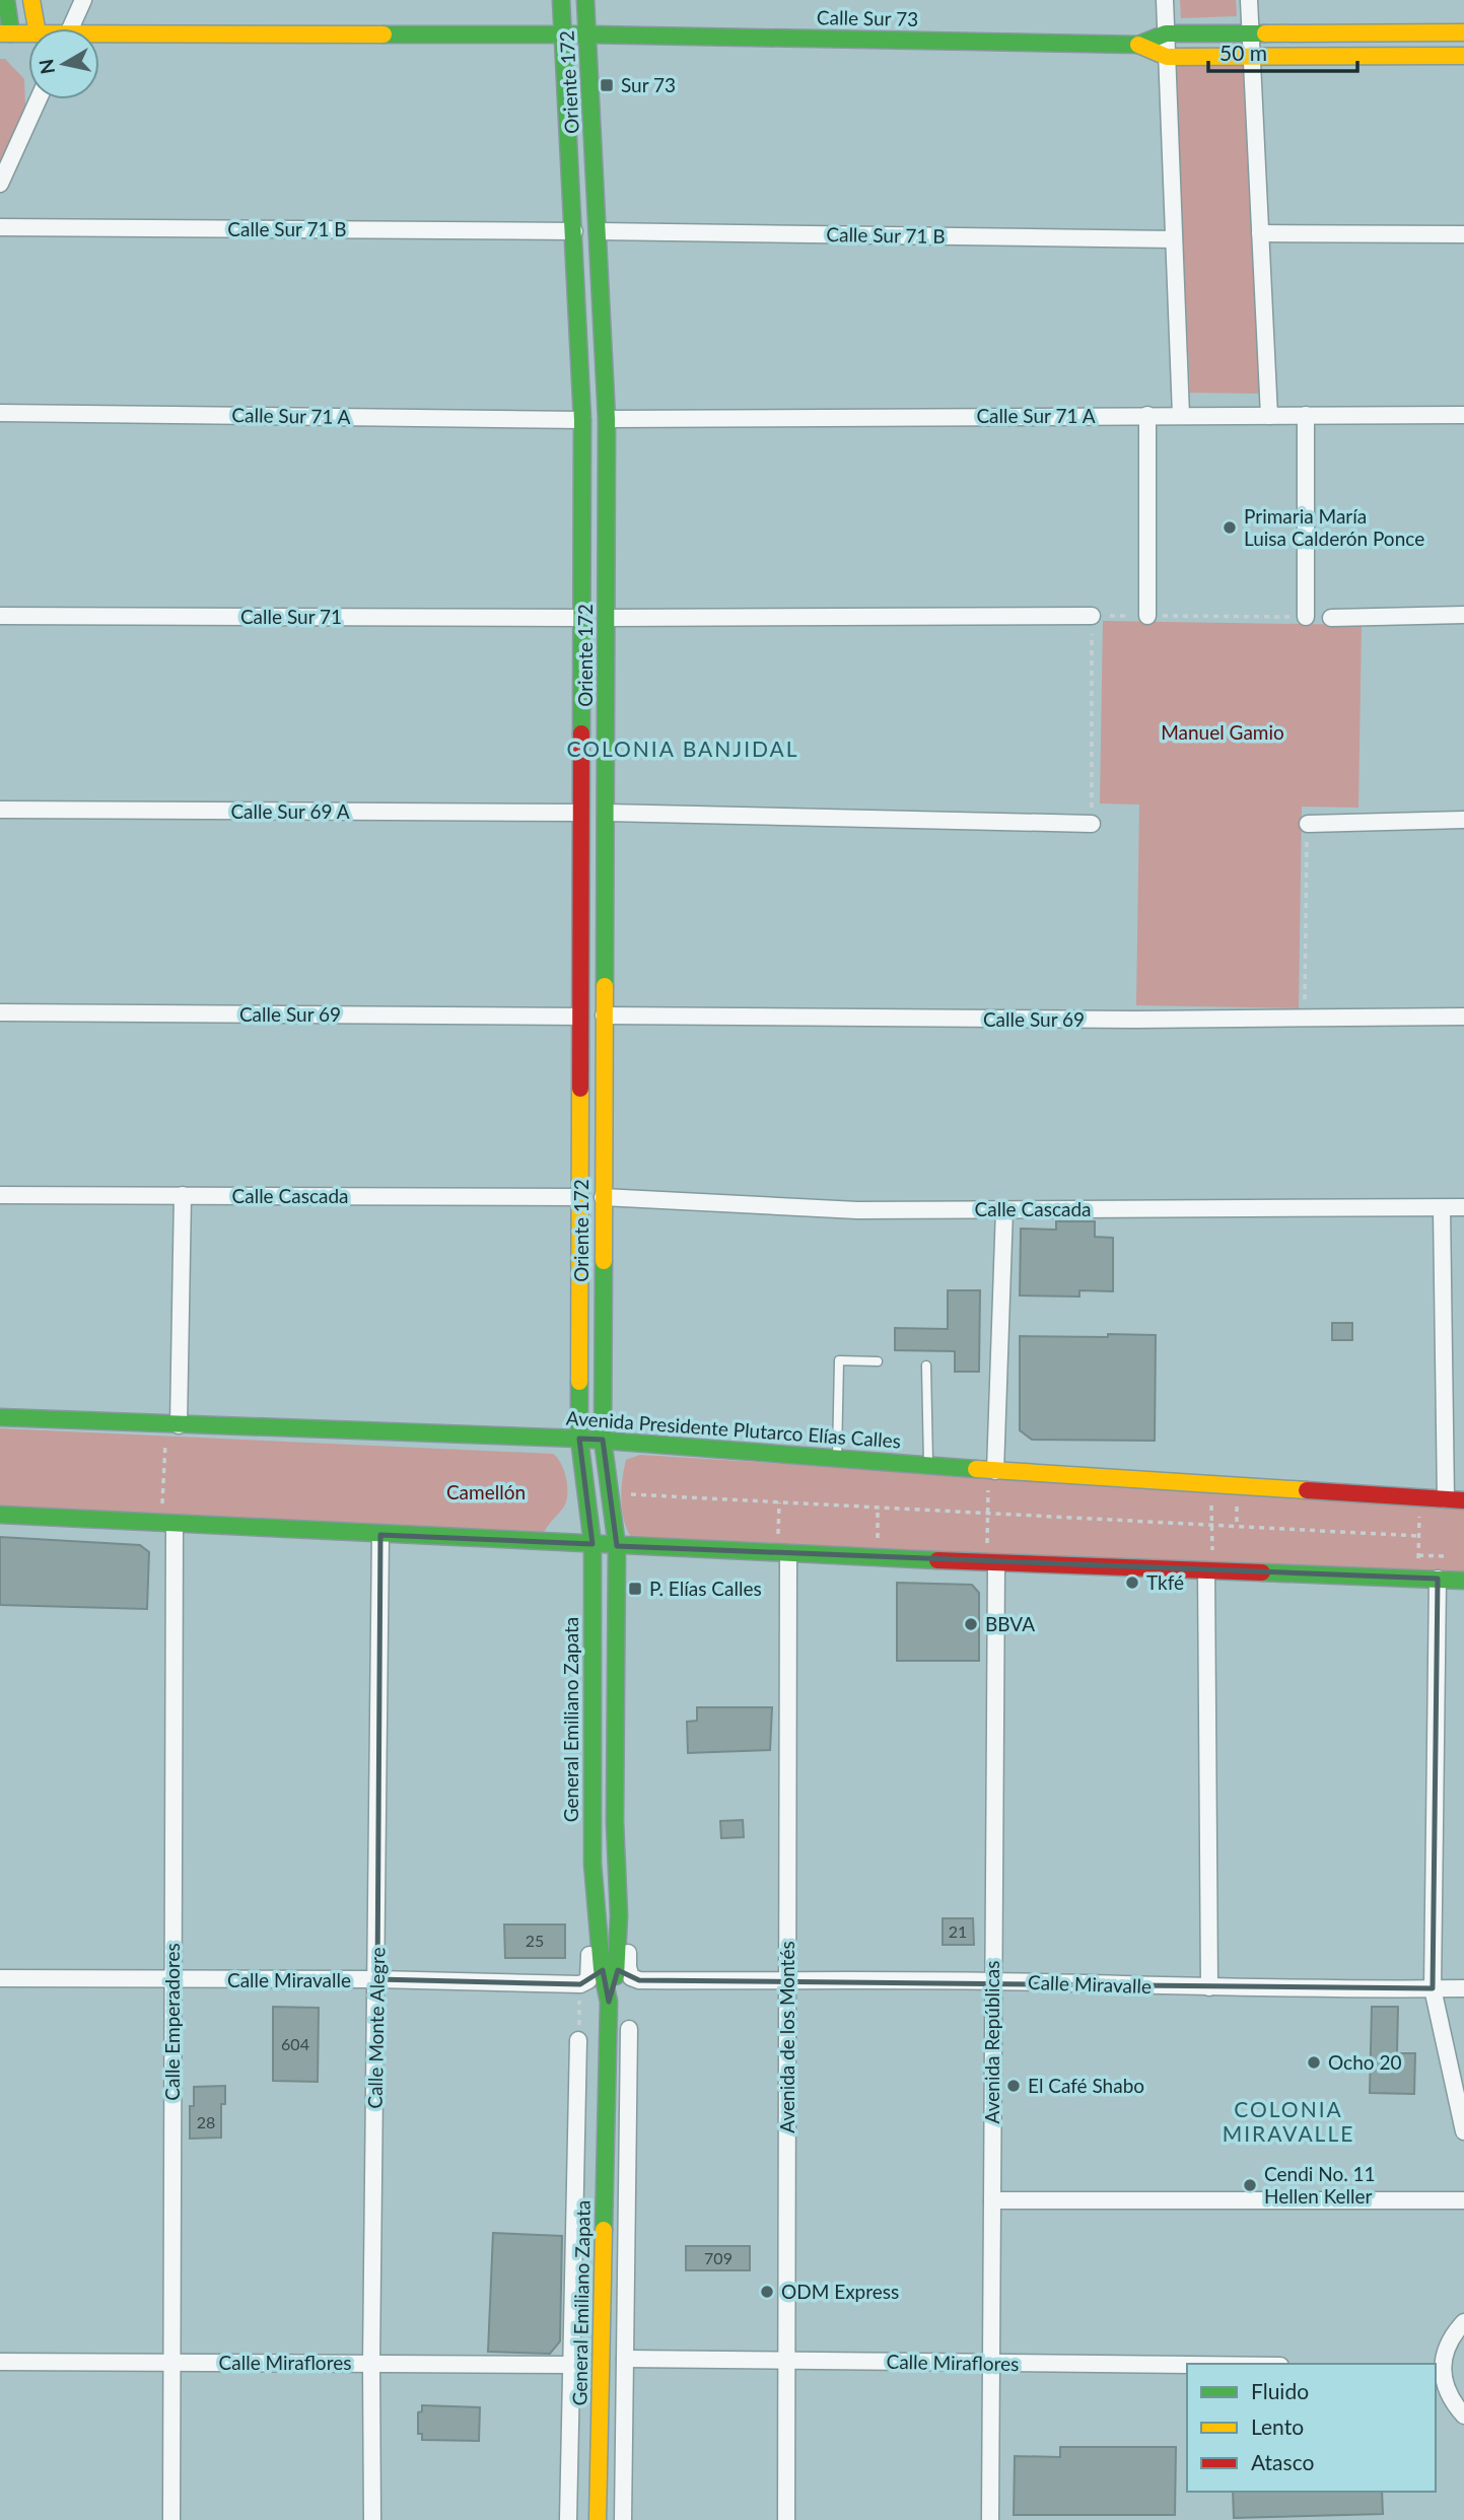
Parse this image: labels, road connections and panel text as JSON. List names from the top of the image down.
{
  "streets": {
    "main road": [
      "Calle Sur 73",
      "Oriente 172",
      "Avenida Presidente Plutarco Elías Calles",
      "General Emiliano Zapata"
    ],
    "street": [
      "Calle Sur 71 B",
      "Calle Sur 71 A",
      "Calle Sur 71",
      "Calle Sur 69 A",
      "Calle Sur 69",
      "Calle Cascada",
      "Calle Miravalle",
      "Calle Emperadores",
      "Calle Monte Alegre",
      "Avenida de los Montés",
      "Avenida Repúblicas",
      "Calle Miraflores"
    ]
  },
  "crossings": [
    ["Calle Sur 73", "Oriente 172"],
    ["Oriente 172", "Calle Sur 71 B"],
    ["Oriente 172", "Calle Sur 71 A"],
    ["Oriente 172", "Calle Sur 71"],
    ["Oriente 172", "Calle Sur 69 A"],
    ["Oriente 172", "Calle Sur 69"],
    ["Oriente 172", "Calle Cascada"],
    ["Oriente 172", "Avenida Presidente Plutarco Elías Calles"],
    ["Oriente 172", "General Emiliano Zapata"],
    ["Avenida Presidente Plutarco Elías Calles", "General Emiliano Zapata"],
    ["General Emiliano Zapata", "Calle Miravalle"],
    ["Calle Miravalle", "Calle Emperadores"],
    ["Calle Miravalle", "Calle Monte Alegre"],
    ["Calle Miravalle", "Avenida de los Montés"],
    ["Calle Miravalle", "Avenida Repúblicas"],
    ["Calle Emperadores", "Calle Miraflores"],
    ["Calle Monte Alegre", "Calle Miraflores"],
    ["Avenida de los Montés", "Calle Miraflores"],
    ["Avenida Repúblicas", "Calle Miraflores"]
  ],
  "districts": ["COLONIA BANJIDAL", "COLONIA MIRAVALLE"],
  "parks": ["Manuel Gamio", "Camellón"],
  "places": {
    "transit": ["Sur 73", "P. Elías Calles"],
    "other": [
      "Primaria María Luisa Calderón Ponce",
      "Tkfé",
      "BBVA",
      "Ocho 20",
      "El Café Shabo",
      "Cendi No. 11 Hellen Keller",
      "ODM Express"
    ]
  },
  "house_numbers": [
    "21",
    "25",
    "604",
    "28",
    "709"
  ],
  "legend": ["Fluido", "Lento", "Atasco"],
  "scale_bar": "50 m",
  "north": "left"
}
